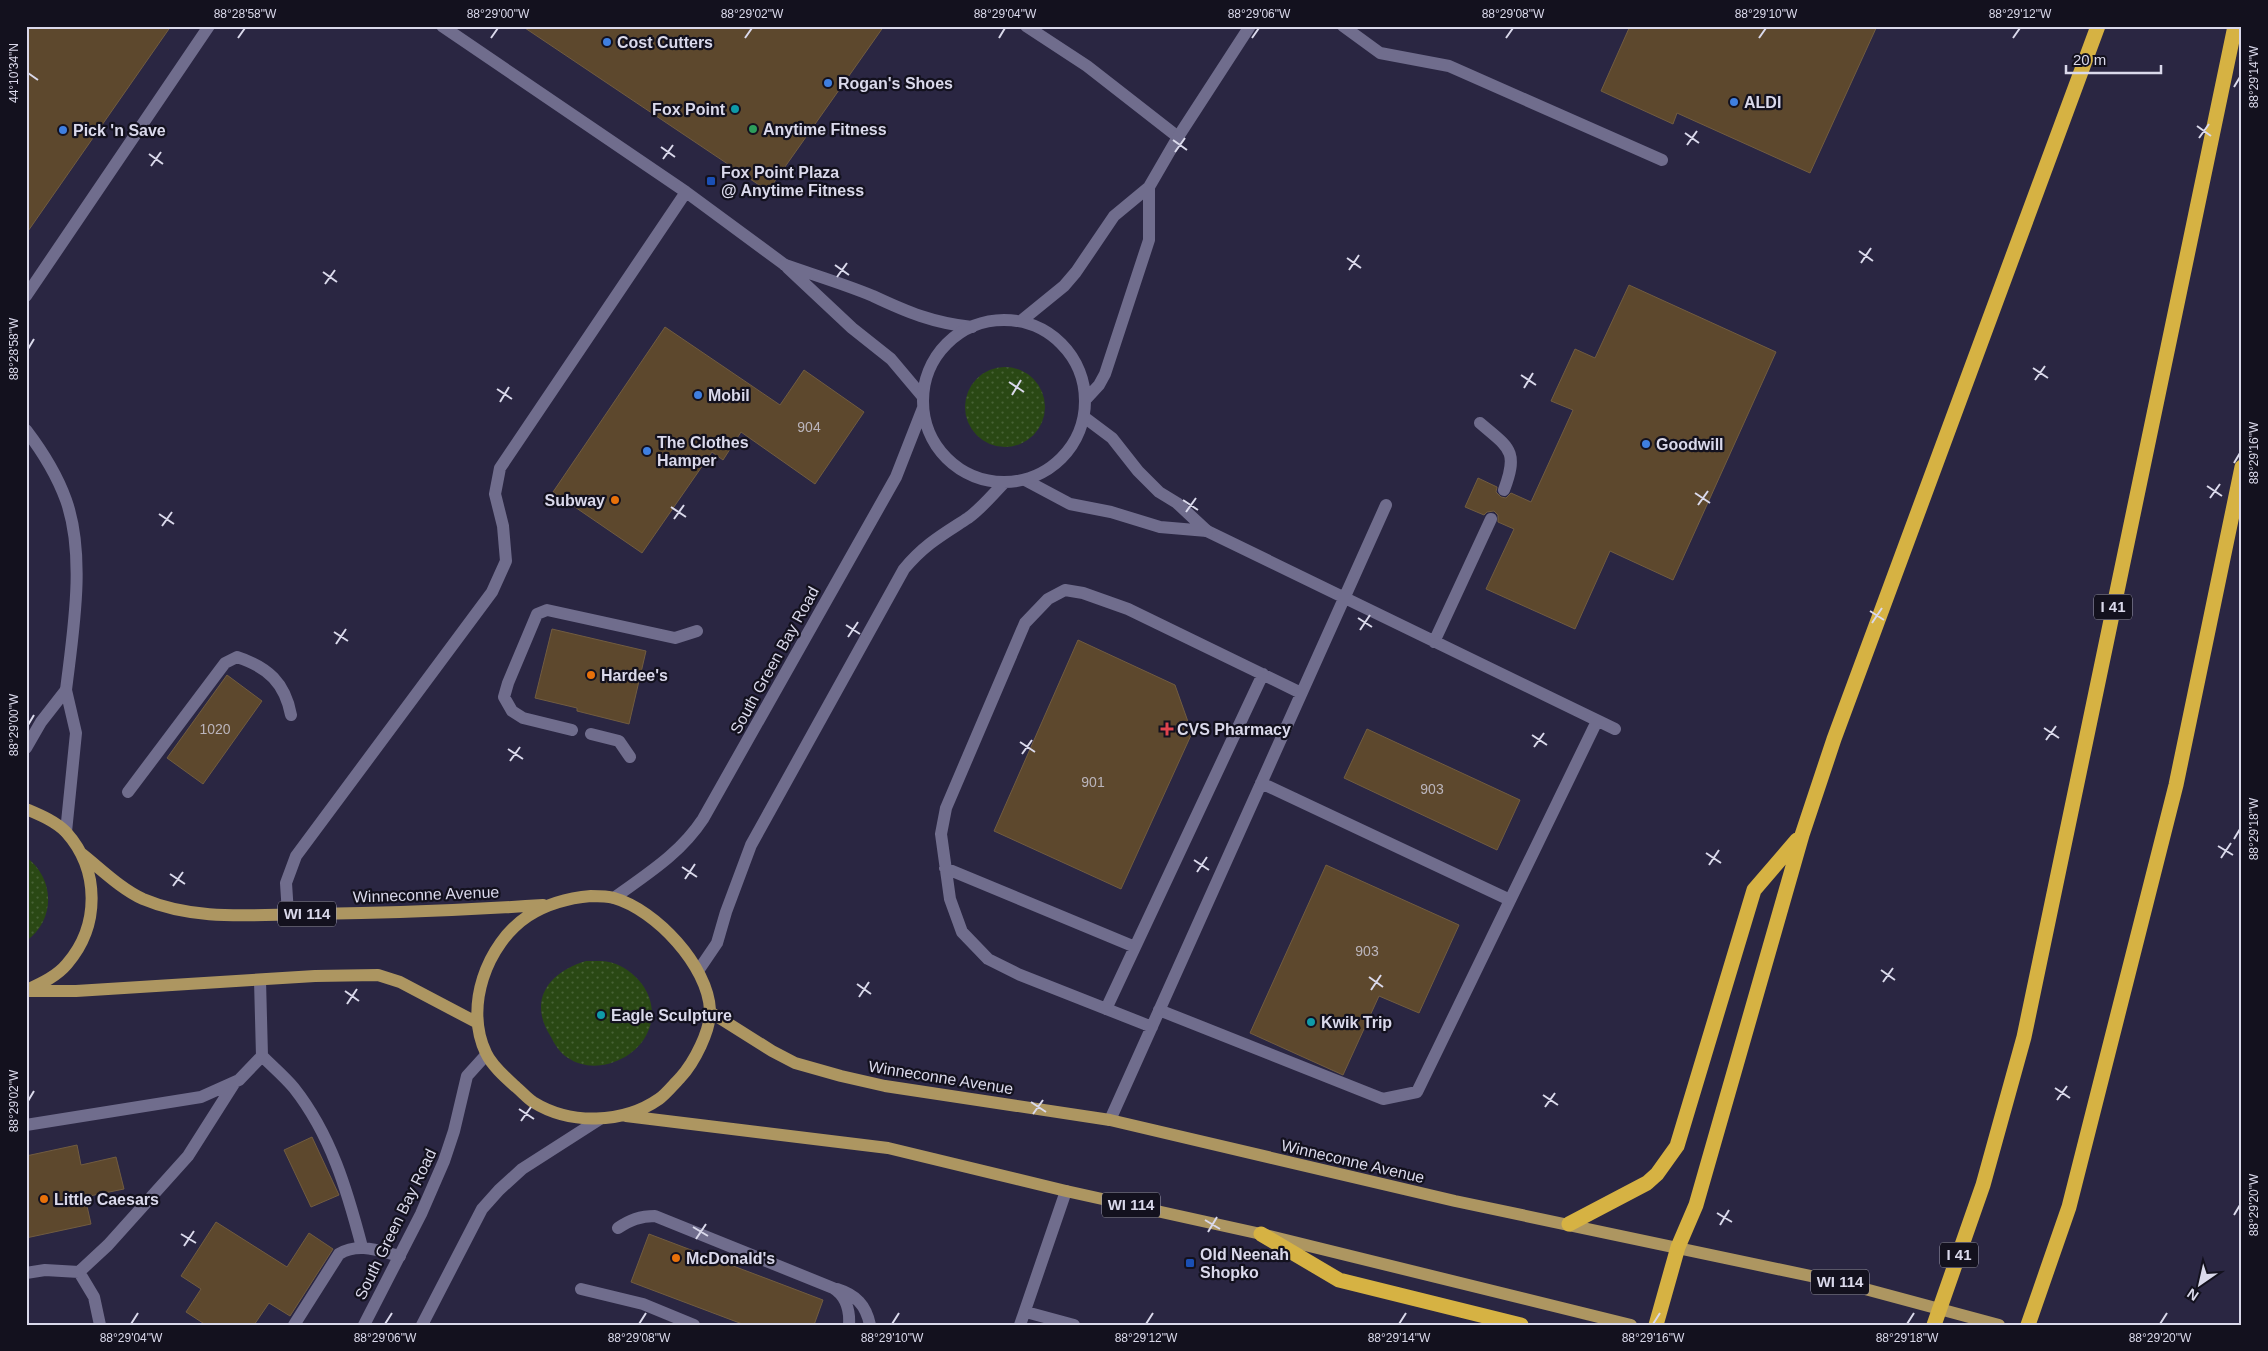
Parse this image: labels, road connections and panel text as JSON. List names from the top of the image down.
{
  "streets": {
    "highway": ["I 41"],
    "main road": ["South Green Bay Road", "Winneconne Avenue", "WI 114"]
  },
  "places": {
    "other": [
      "Cost Cutters",
      "Rogan's Shoes",
      "ALDI",
      "Fox Point",
      "Anytime Fitness",
      "Pick 'n Save",
      "Mobil",
      "Goodwill",
      "The Clothes Hamper",
      "Subway",
      "Hardee's",
      "Eagle Sculpture",
      "Kwik Trip",
      "Little Caesars",
      "McDonald's"
    ],
    "transit": ["Fox Point Plaza @ Anytime Fitness", "Old Neenah Shopko"],
    "health": ["CVS Pharmacy"]
  },
  "house_numbers": [
    "904",
    "1020",
    "901",
    "903",
    "903"
  ],
  "scale_bar": "20 m",
  "north": "bottom left",
  "coordinates": [
    "88°28'58\"W",
    "88°29'00\"W",
    "88°29'02\"W",
    "88°29'04\"W",
    "88°29'06\"W",
    "88°29'08\"W",
    "88°29'10\"W",
    "88°29'12\"W",
    "44°10'34\"N",
    "88°29'14\"W",
    "88°29'16\"W",
    "88°29'18\"W",
    "88°29'20\"W"
  ]
}
